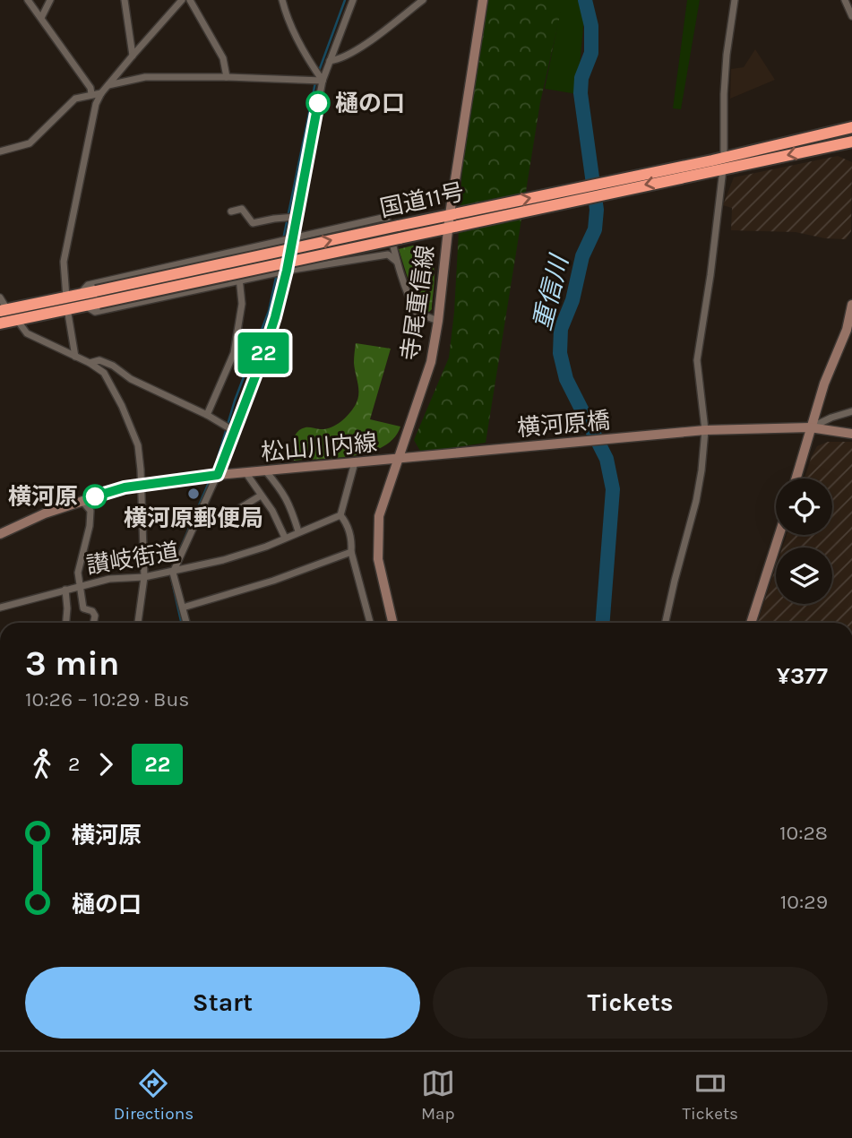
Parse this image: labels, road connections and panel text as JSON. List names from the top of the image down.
{
  "streets": {
    "highway": ["国道11号"],
    "main road": ["寺尾重信線", "横河原橋", "松山川内線"],
    "street": ["讃岐街道"]
  },
  "crossings": [
    ["国道11号", "寺尾重信線"],
    ["寺尾重信線", "松山川内線"],
    ["横河原橋", "松山川内線"]
  ],
  "water": ["重信川"],
  "places": ["樋の口", "横河原郵便局", "横河原"],
  "lines": ["bus line 22"],
  "page": {
    "on_map": "22",
    "heading": ["3 min", "10:26 – 10:29 · Bus", "¥377"],
    "legs": ["2", "22"],
    "list": [
      {
        "name": "横河原",
        "value": "10:28"
      },
      {
        "name": "樋の口",
        "value": "10:29"
      }
    ],
    "buttons": ["Start", "Tickets"],
    "tabs": ["Directions", "Map", "Tickets"]
  }
}
